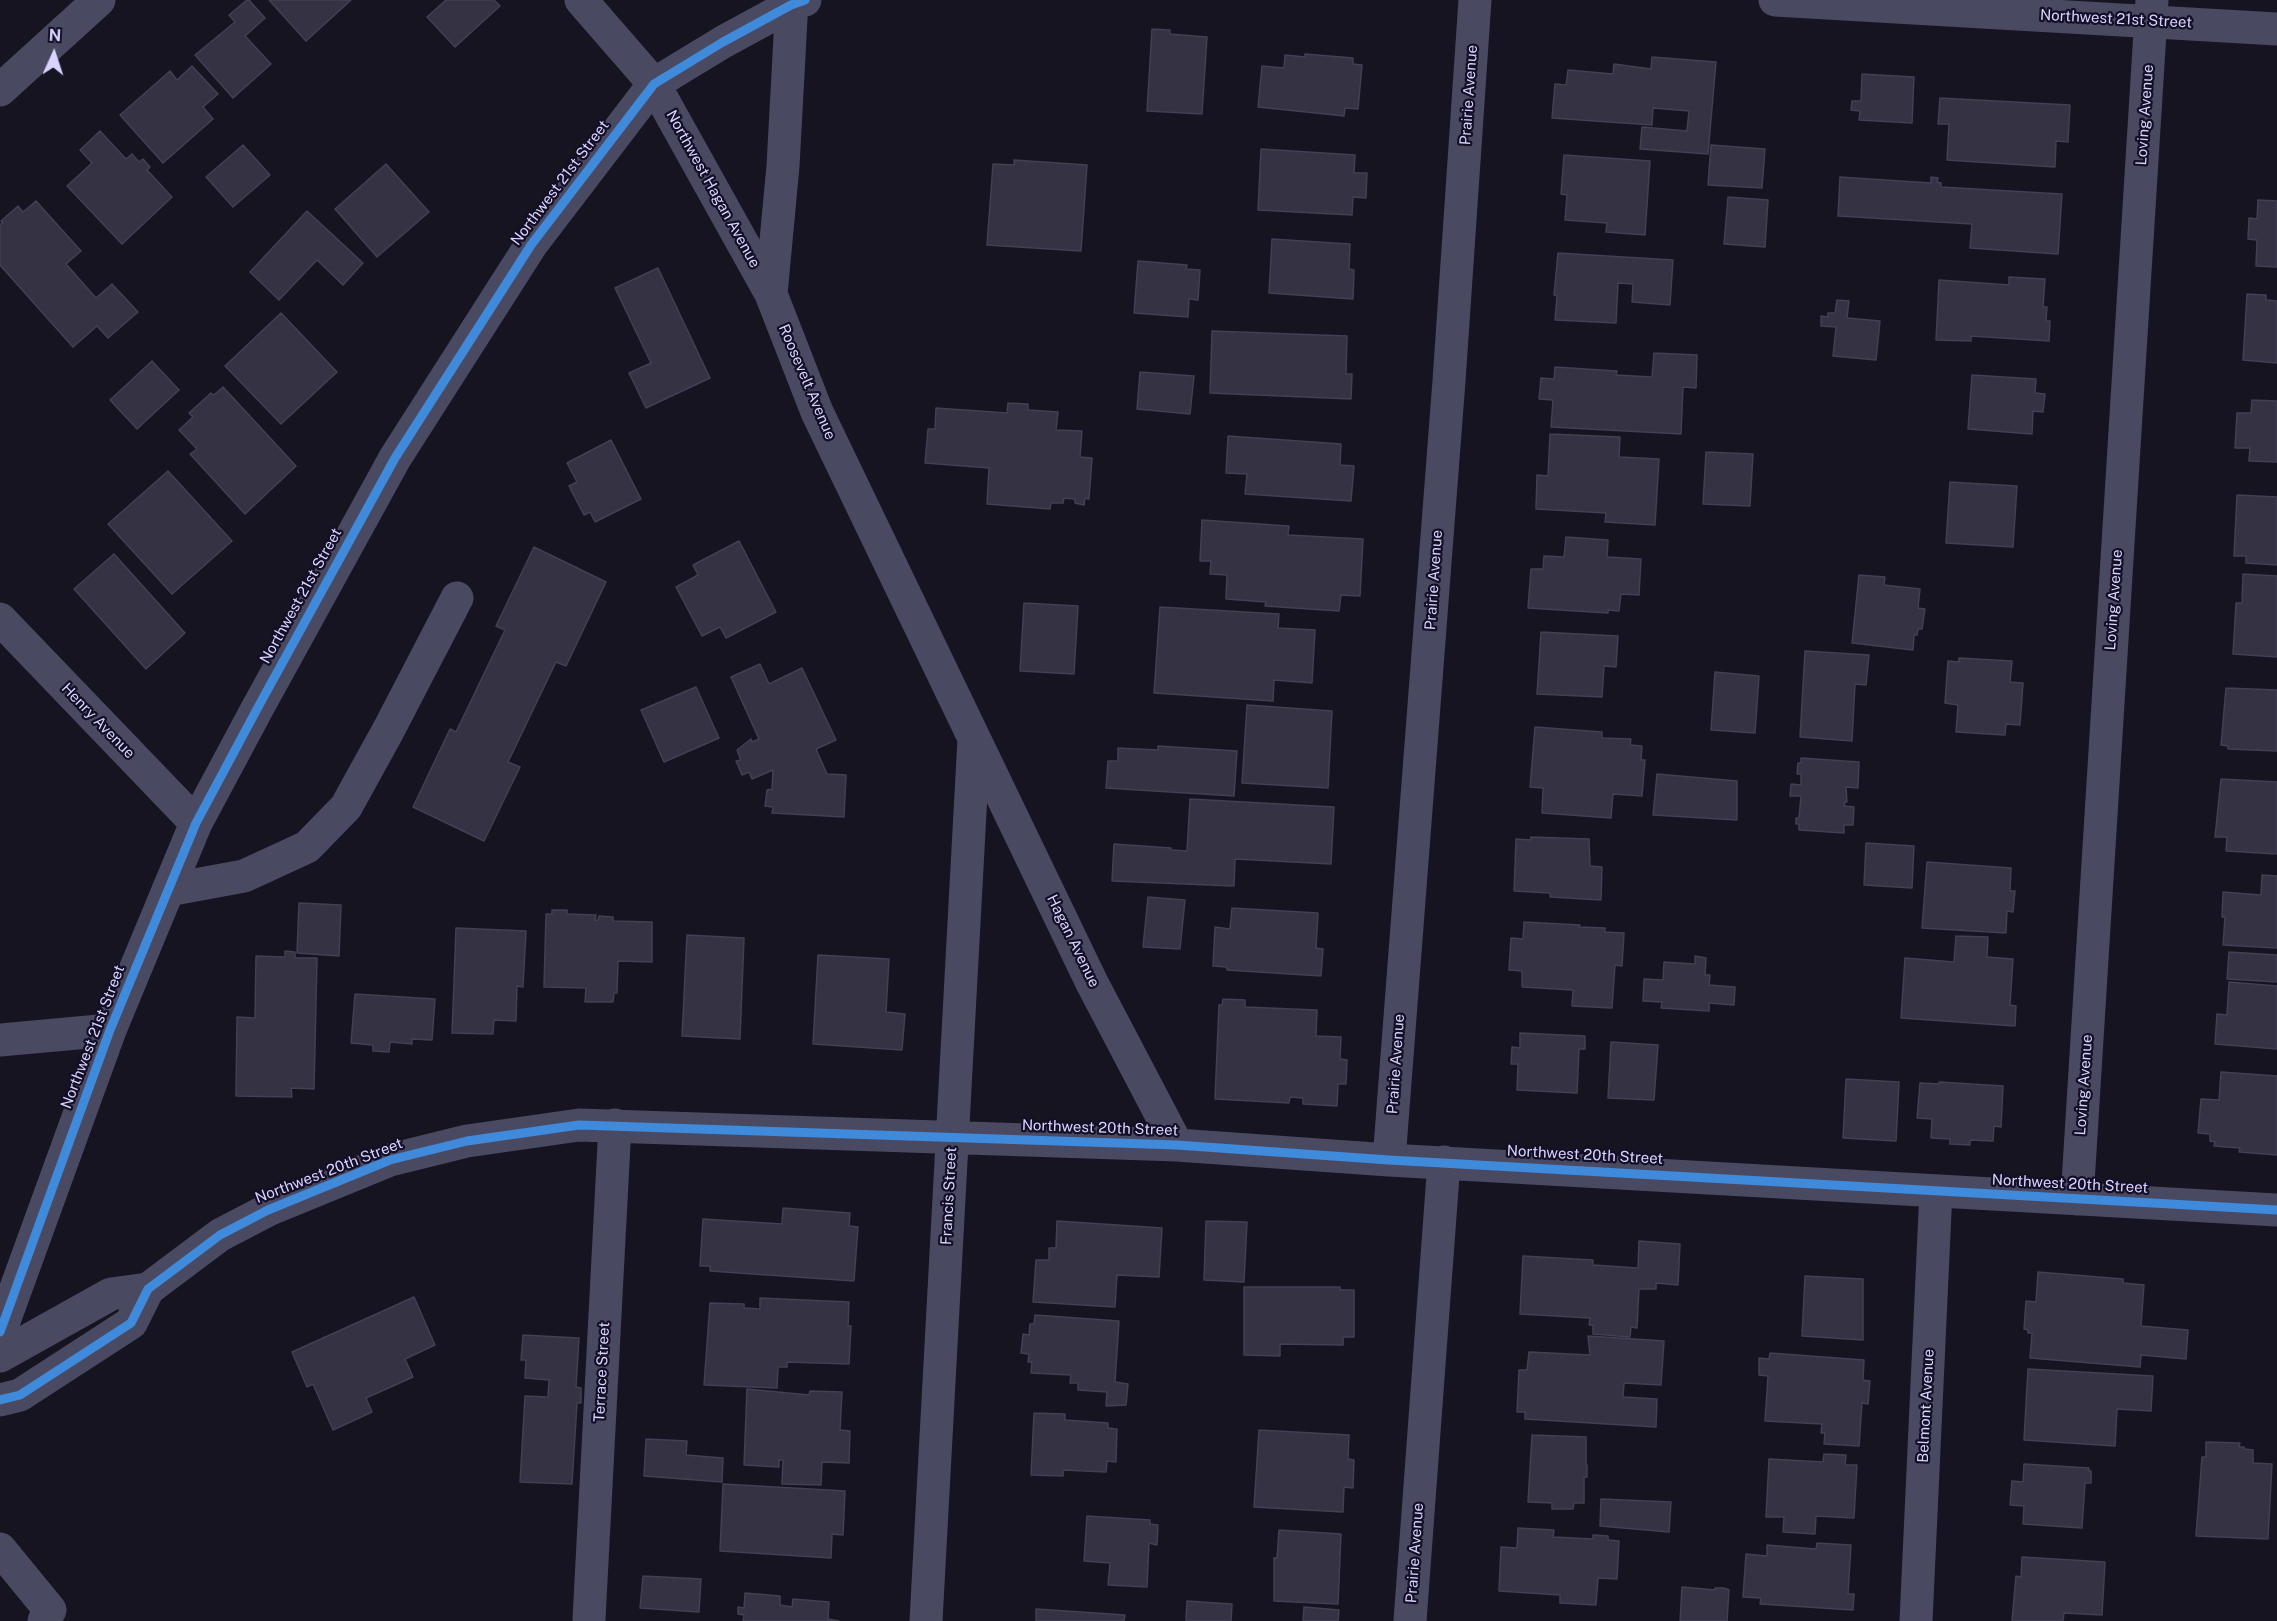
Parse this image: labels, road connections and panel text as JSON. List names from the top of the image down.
{
  "streets": {
    "street": [
      "Northwest 21st Street",
      "Prairie Avenue",
      "Loving Avenue",
      "Northwest Hagan Avenue",
      "Roosevelt Avenue",
      "Henry Avenue",
      "Hagan Avenue",
      "Northwest 20th Street",
      "Francis Street",
      "Terrace Street",
      "Belmont Avenue"
    ]
  },
  "crossings": [
    ["Northwest 21st Street", "Loving Avenue"],
    ["Northwest 21st Street", "Northwest Hagan Avenue"],
    ["Northwest 21st Street", "Roosevelt Avenue"],
    ["Northwest 21st Street", "Henry Avenue"],
    ["Prairie Avenue", "Northwest 20th Street"],
    ["Loving Avenue", "Northwest 20th Street"],
    ["Northwest Hagan Avenue", "Roosevelt Avenue"],
    ["Roosevelt Avenue", "Hagan Avenue"],
    ["Roosevelt Avenue", "Francis Street"],
    ["Hagan Avenue", "Northwest 20th Street"],
    ["Hagan Avenue", "Francis Street"],
    ["Northwest 20th Street", "Francis Street"],
    ["Northwest 20th Street", "Terrace Street"],
    ["Northwest 20th Street", "Belmont Avenue"]
  ],
  "north": "top"
}
